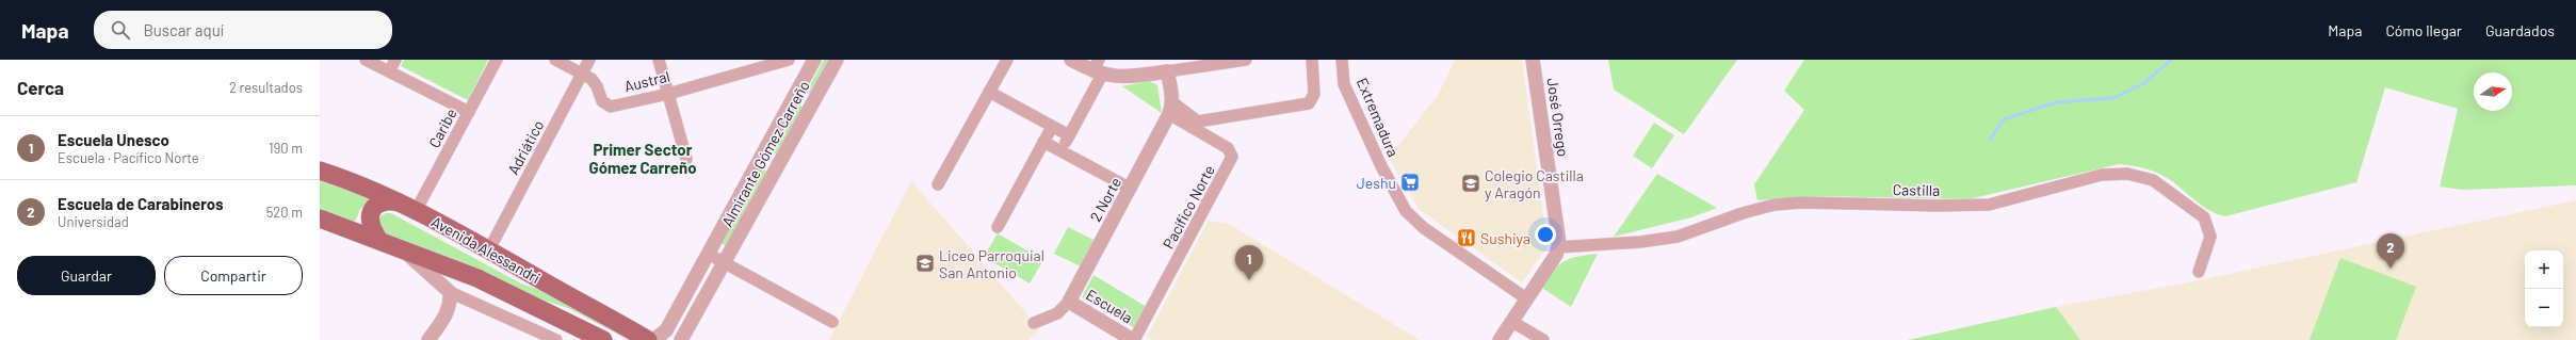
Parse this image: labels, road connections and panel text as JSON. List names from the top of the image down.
{
  "streets": {
    "main road": ["Avenida Alessandri"],
    "street": [
      "Austral",
      "Extremadura",
      "José Orrego",
      "Caribe",
      "Adriático",
      "Almirante Gómez Carreño",
      "Castilla",
      "2 Norte",
      "Pacífico Norte",
      "Escuela"
    ]
  },
  "crossings": [
    ["Austral", "Adriático"],
    ["José Orrego", "Castilla"],
    ["Caribe", "Avenida Alessandri"],
    ["Adriático", "Avenida Alessandri"],
    ["2 Norte", "Pacífico Norte"],
    ["2 Norte", "Escuela"],
    ["Pacífico Norte", "Escuela"]
  ],
  "districts": ["Primer Sector Gómez Carreño"],
  "places": {
    "supermarket": ["Jeshu"],
    "school or university": ["Colegio Castilla y Aragón", "Liceo Parroquial San Antonio"],
    "restaurant": ["Sushiya"]
  },
  "north": "right",
  "page": {
    "header": "Mapa",
    "search": "Buscar aquí",
    "nav": ["Mapa", "Cómo llegar", "Guardados"],
    "heading": ["Cerca", "2 resultados"],
    "list": [
      {
        "mark": "1",
        "name": "Escuela Unesco",
        "note": "Escuela · Pacífico Norte",
        "value": "190 m"
      },
      {
        "mark": "2",
        "name": "Escuela de Carabineros",
        "note": "Universidad",
        "value": "520 m"
      }
    ],
    "pins": ["2", "1"],
    "buttons": ["Guardar", "Compartir"],
    "map_buttons": ["+", "−"]
  }
}
